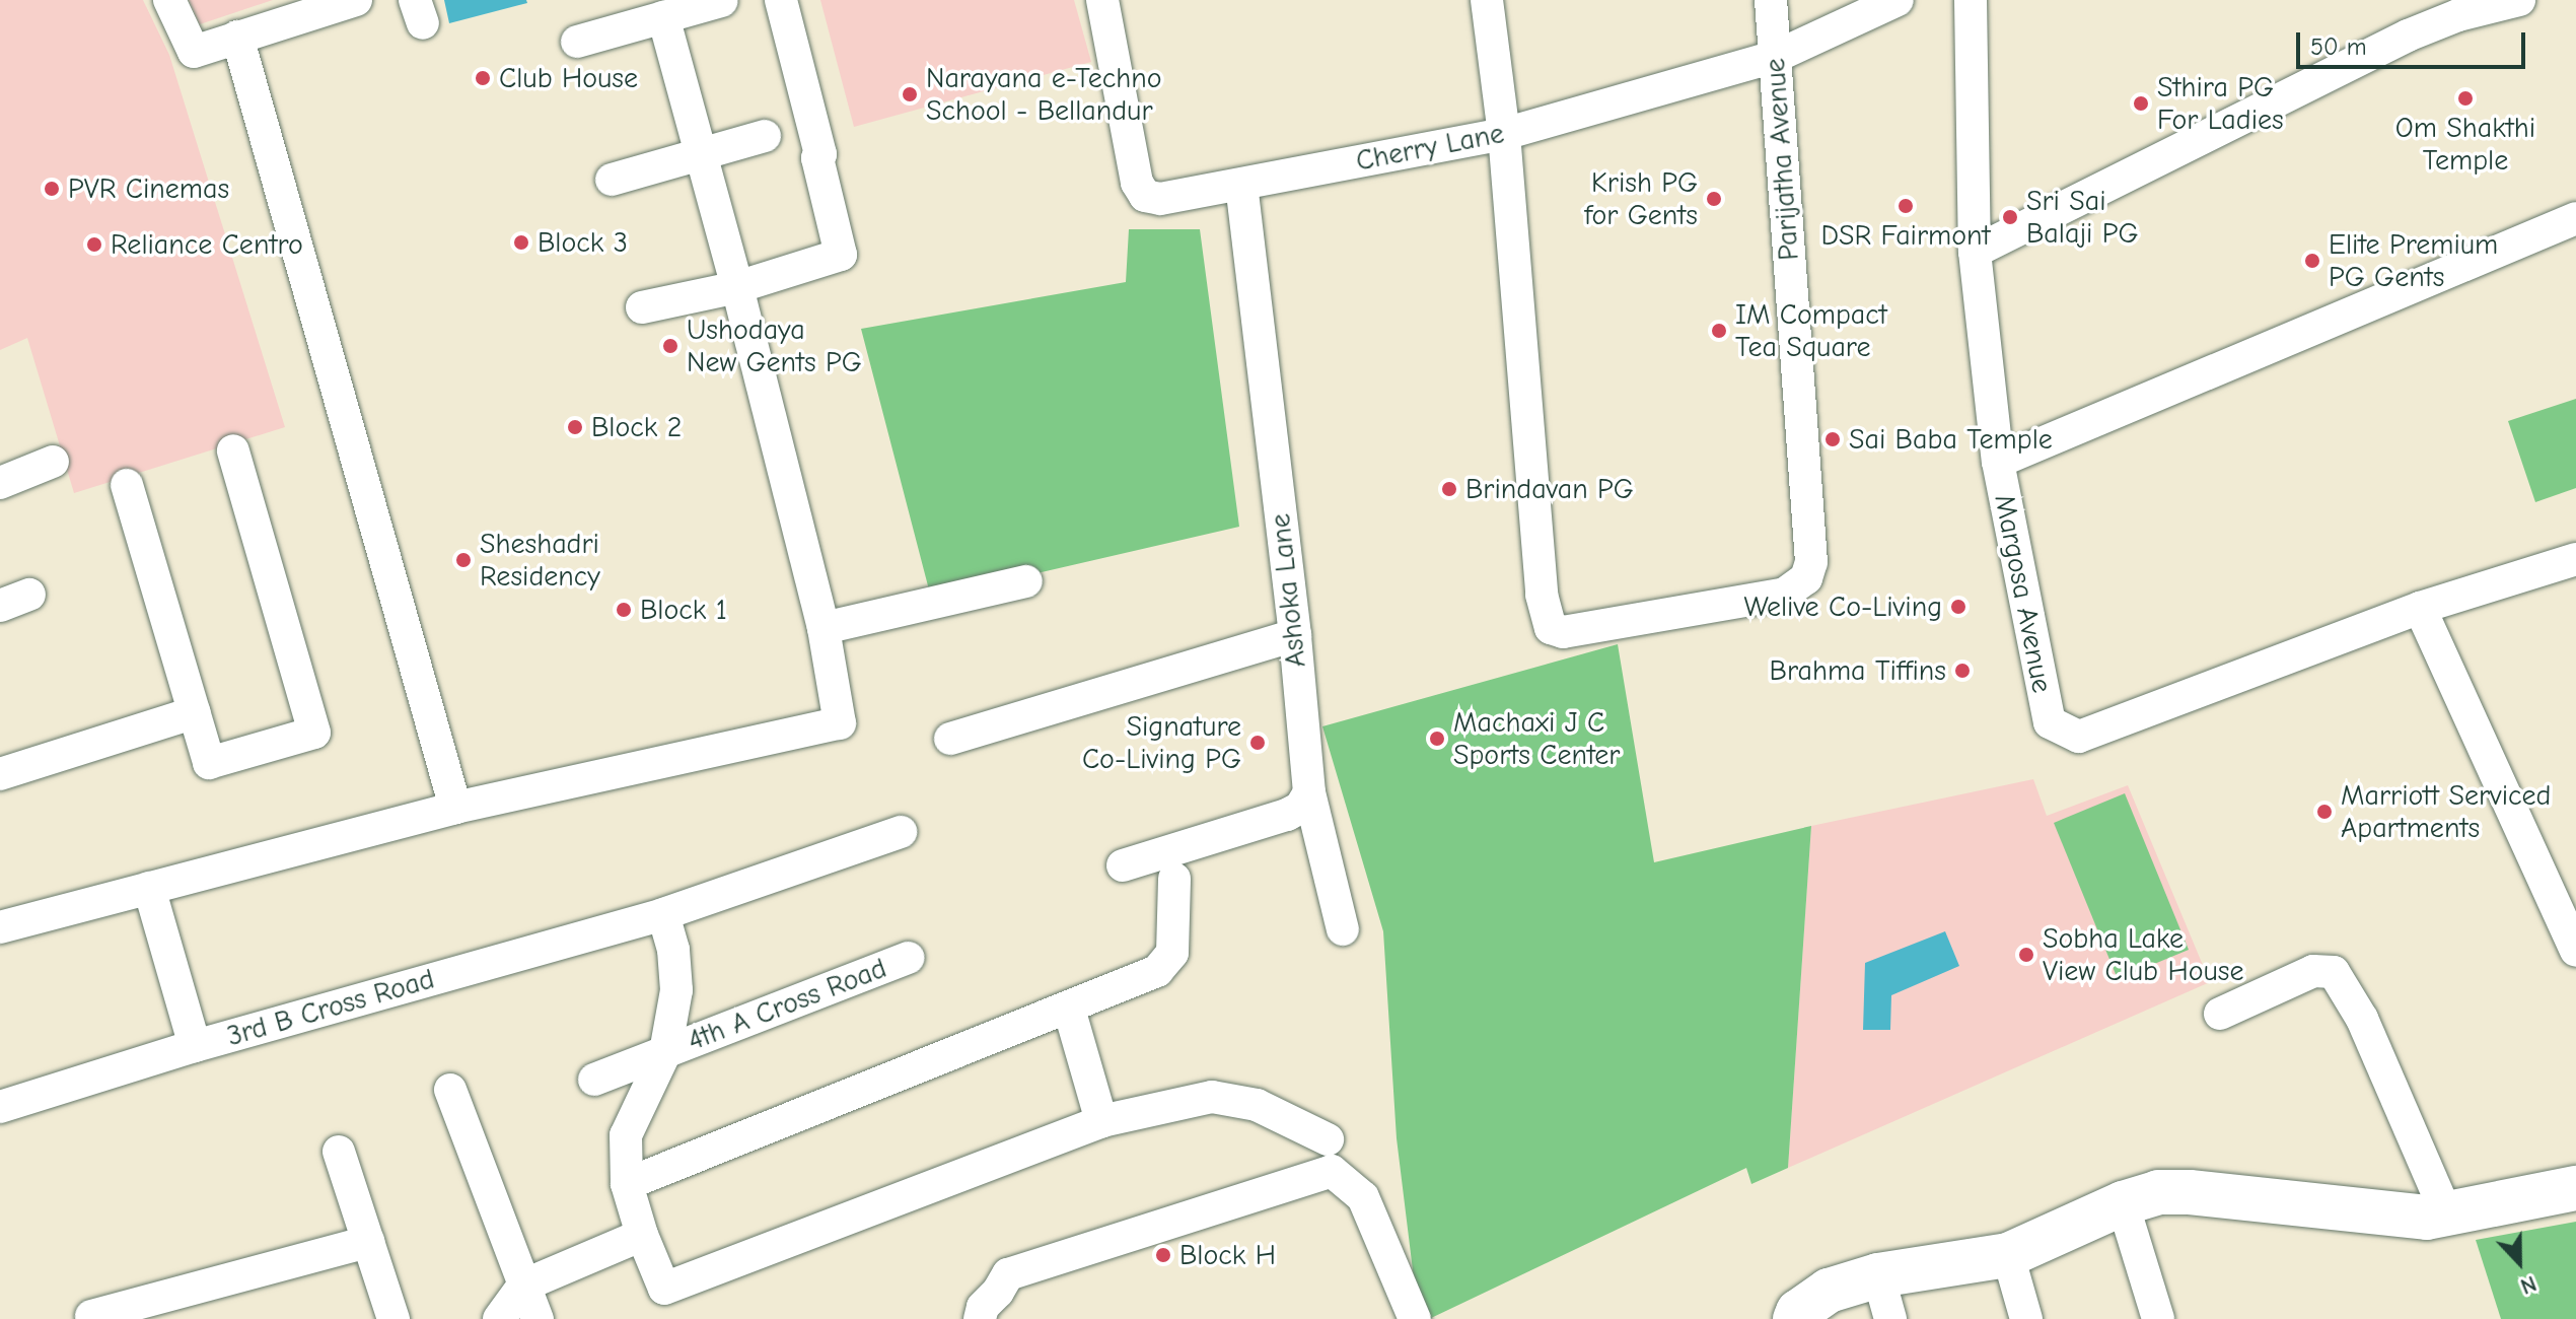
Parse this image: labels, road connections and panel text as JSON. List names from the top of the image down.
{
  "streets": {
    "street": [
      "Cherry Lane",
      "Parijatha Avenue",
      "Ashoka Lane",
      "Margosa Avenue",
      "4th A Cross Road",
      "3rd B Cross Road"
    ]
  },
  "crossings": [
    ["Cherry Lane", "Parijatha Avenue"],
    ["Cherry Lane", "Ashoka Lane"]
  ],
  "places": [
    "Club House",
    "Narayana e-Techno School - Bellandur",
    "Om Shakthi Temple",
    "Sthira PG For Ladies",
    "PVR Cinemas",
    "Krish PG for Gents",
    "DSR Fairmont",
    "Sri Sai Balaji PG",
    "Block 3",
    "Reliance Centro",
    "Elite Premium PG Gents",
    "IM Compact Tea Square",
    "Ushodaya New Gents PG",
    "Block 2",
    "Sai Baba Temple",
    "Brindavan PG",
    "Sheshadri Residency",
    "Welive Co-Living",
    "Block 1",
    "Brahma Tiffins",
    "Machaxi J C Sports Center",
    "Signature Co-Living PG",
    "Marriott Serviced Apartments",
    "Sobha Lake View Club House",
    "Block H"
  ],
  "scale_bar": "50 m",
  "north": "bottom"
}
